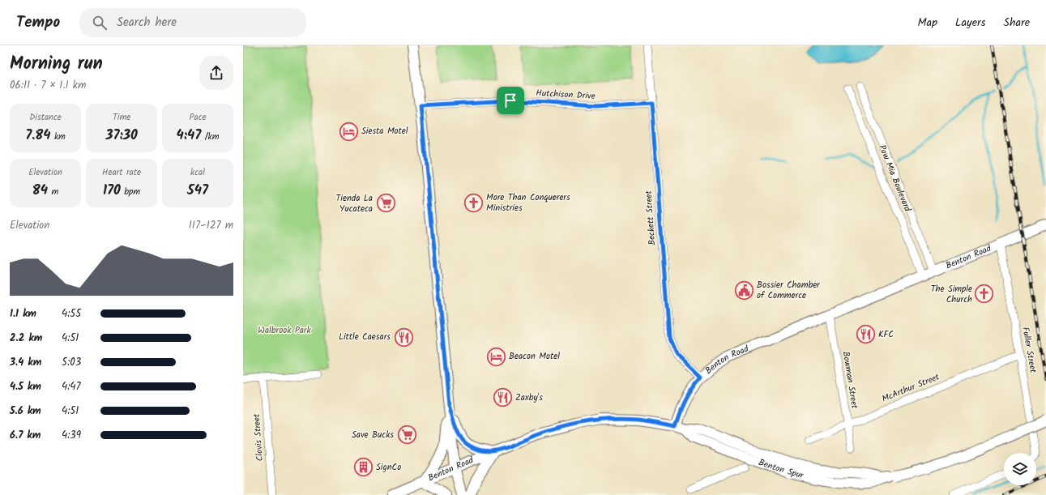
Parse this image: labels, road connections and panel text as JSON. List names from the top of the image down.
{
  "streets": {
    "main road": ["Benton Road", "Benton Spur"],
    "street": [
      "Hutchison Drive",
      "Pow Mia Boulevard",
      "Beckett Street",
      "Fuller Street",
      "Bowman Street",
      "McArthur Street",
      "Clovis Street"
    ]
  },
  "crossings": [
    ["Hutchison Drive", "Beckett Street"],
    ["Pow Mia Boulevard", "Benton Road"],
    ["Beckett Street", "Benton Road"],
    ["Benton Road", "Fuller Street"],
    ["Benton Road", "Bowman Street"],
    ["Benton Road", "Benton Spur"],
    ["Fuller Street", "McArthur Street"],
    ["Bowman Street", "McArthur Street"]
  ],
  "parks": ["Walbrook Park"],
  "places": {
    "hotel": ["Siesta Motel", "Beacon Motel"],
    "church": ["More Than Conquerers Ministries", "The Simple Church"],
    "supermarket": ["Tienda La Yucateca", "Save Bucks"],
    "public building": ["Bossier Chamber of Commerce"],
    "restaurant": ["KFC", "Little Caesars", "Zaxby's"],
    "building": ["SignCo"]
  },
  "page": {
    "header": "Tempo",
    "search": "Search here",
    "nav": ["Map", "Layers", "Share"],
    "heading": ["Morning run", "06:11 · 7 × 1.1 km"],
    "stats": [
      ["Distance", "7.84 km"],
      ["Time", "37:30"],
      ["Pace", "4:47 /km"],
      ["Elevation", "84 m"],
      ["Heart rate", "170 bpm"],
      ["kcal", "547"]
    ],
    "chart": ["Elevation", "117–127 m"],
    "list": [
      {
        "name": "1.1 km",
        "note": "4:55"
      },
      {
        "name": "2.2 km",
        "note": "4:51"
      },
      {
        "name": "3.4 km",
        "note": "5:03"
      },
      {
        "name": "4.5 km",
        "note": "4:47"
      },
      {
        "name": "5.6 km",
        "note": "4:51"
      },
      {
        "name": "6.7 km",
        "note": "4:39"
      }
    ]
  }
}
